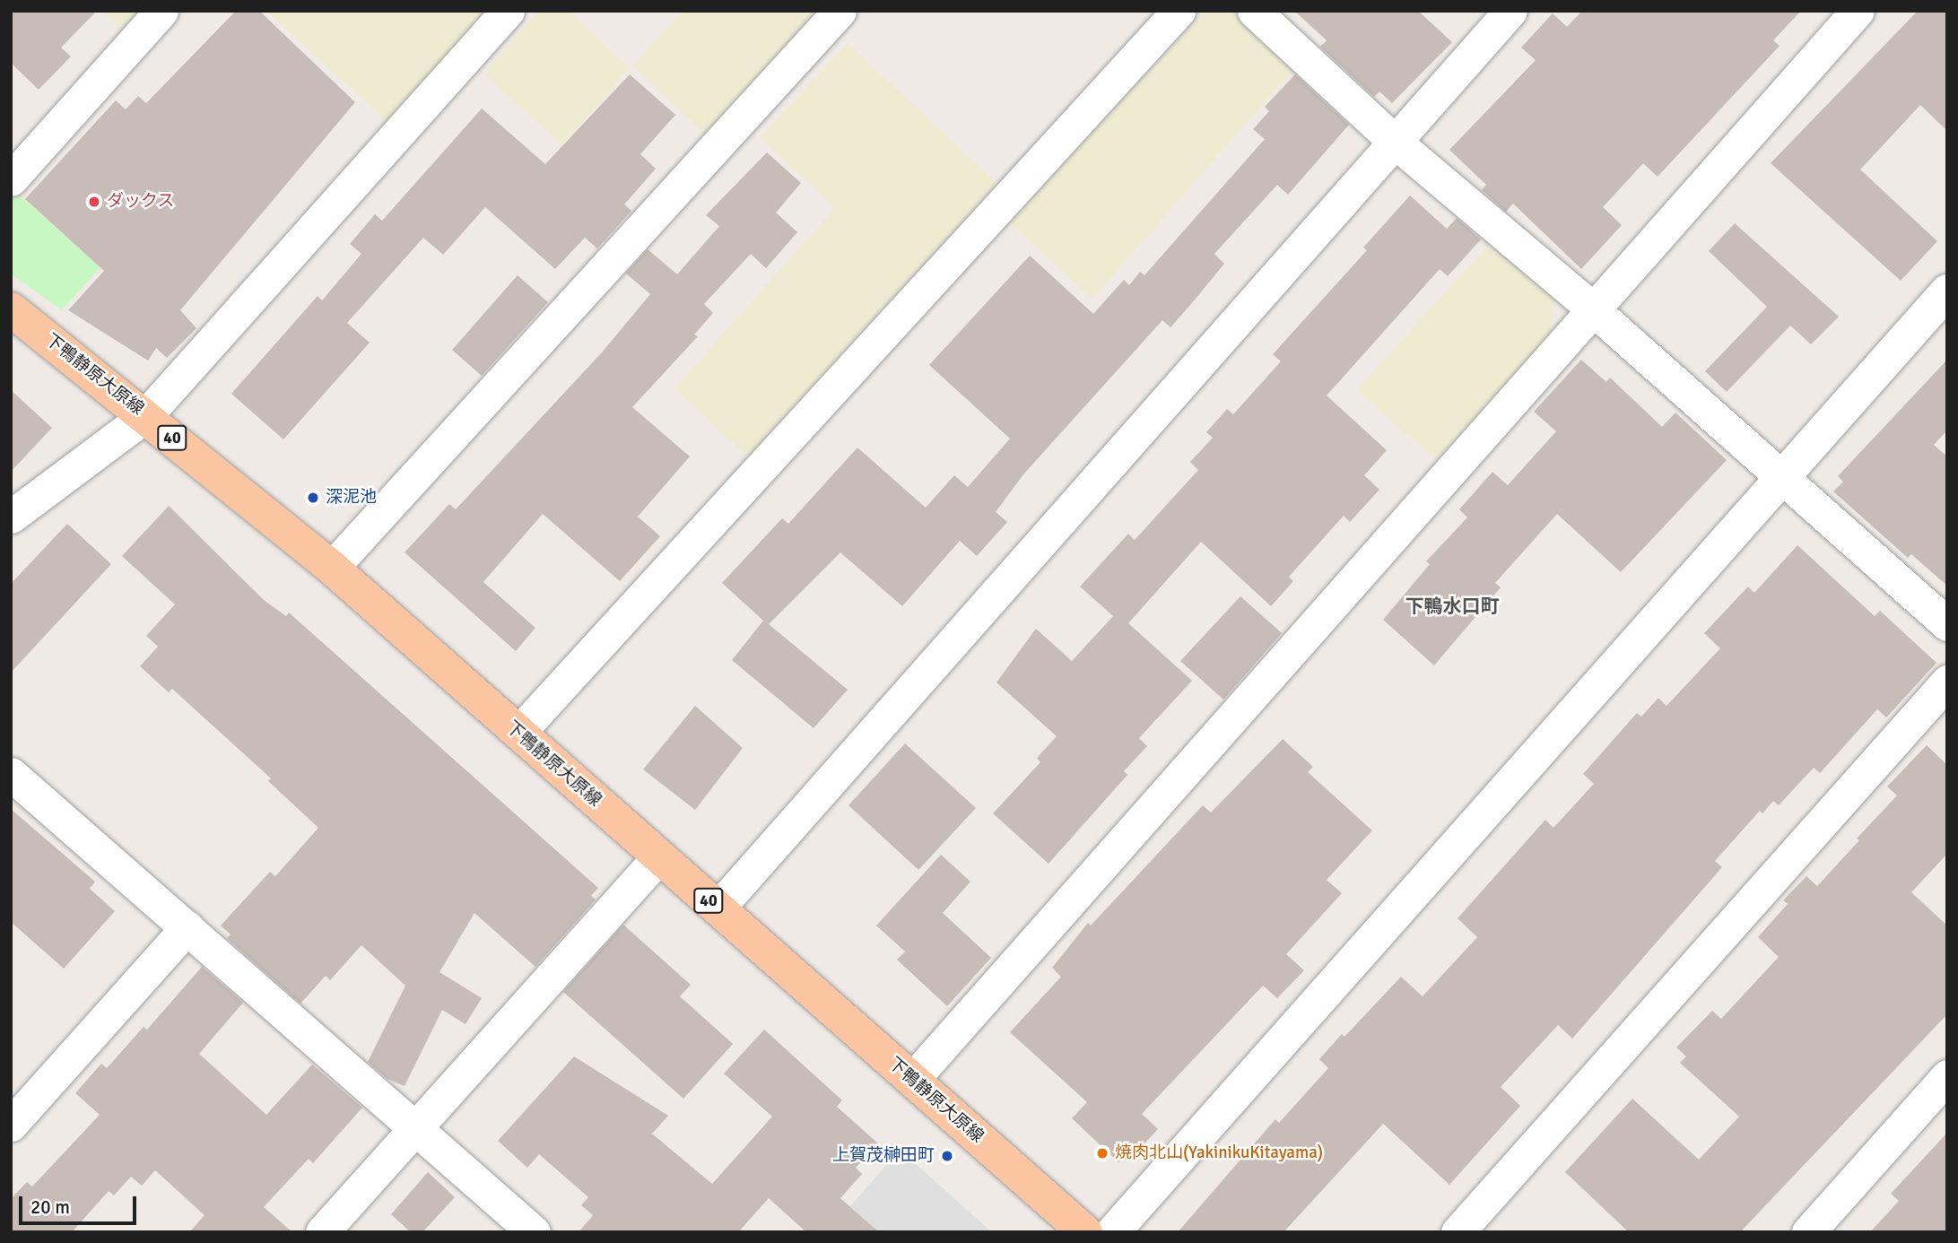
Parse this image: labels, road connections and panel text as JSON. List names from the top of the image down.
{
  "streets": {
    "main road": ["下鴨静原大原線", "40"]
  },
  "districts": ["下鴨水口町"],
  "places": [
    "ダックス",
    "深泥池",
    "焼肉北山(YakinikuKitayama)",
    "上賀茂榊田町"
  ],
  "scale_bar": "20 m"
}
